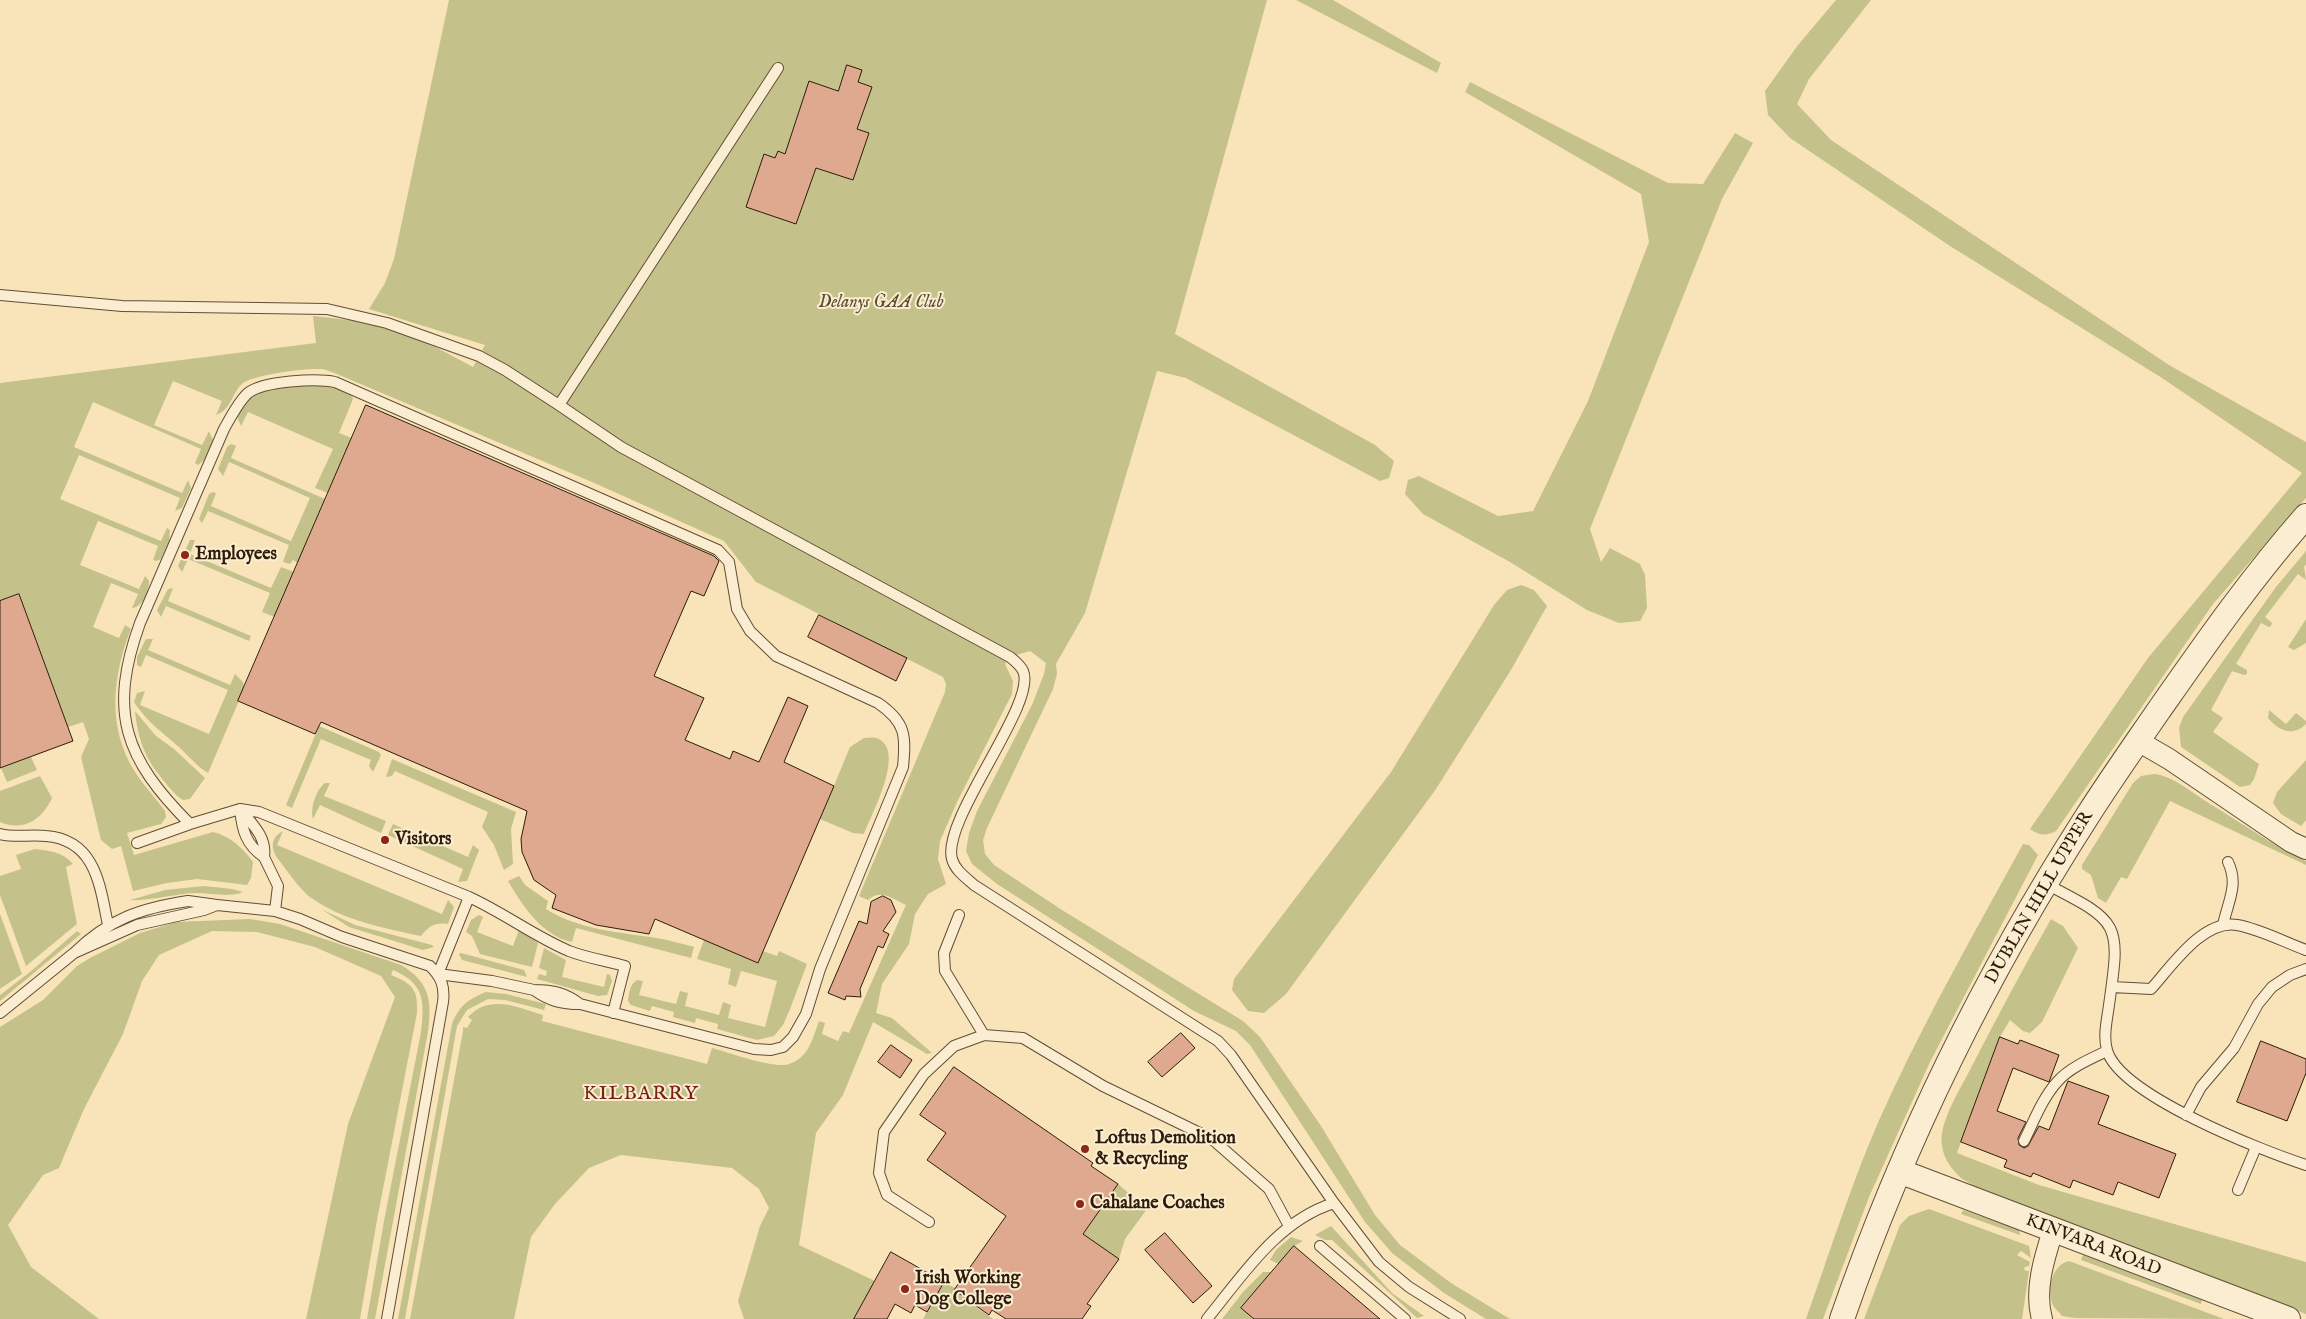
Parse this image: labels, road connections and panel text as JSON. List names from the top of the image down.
{
  "streets": {
    "street": ["DUBLIN HILL UPPER", "KINVARA ROAD"]
  },
  "crossings": [
    ["DUBLIN HILL UPPER", "KINVARA ROAD"]
  ],
  "districts": ["KILBARRY"],
  "parks": ["Delanys GAA Club"],
  "places": [
    "Employees",
    "Visitors",
    "Loftus Demolition & Recycling",
    "Cahalane Coaches",
    "Irish Working Dog College"
  ]
}
